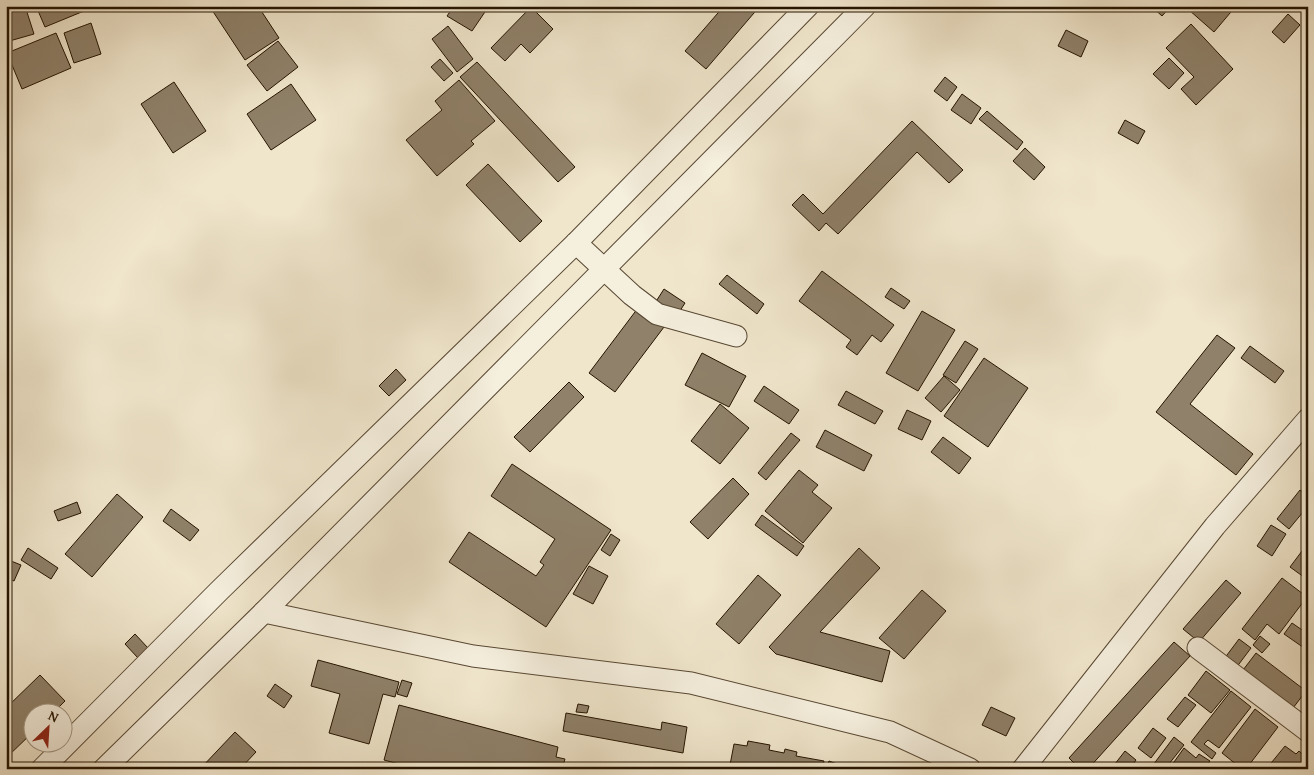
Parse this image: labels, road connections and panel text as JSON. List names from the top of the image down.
{
  "north": "top right"
}
